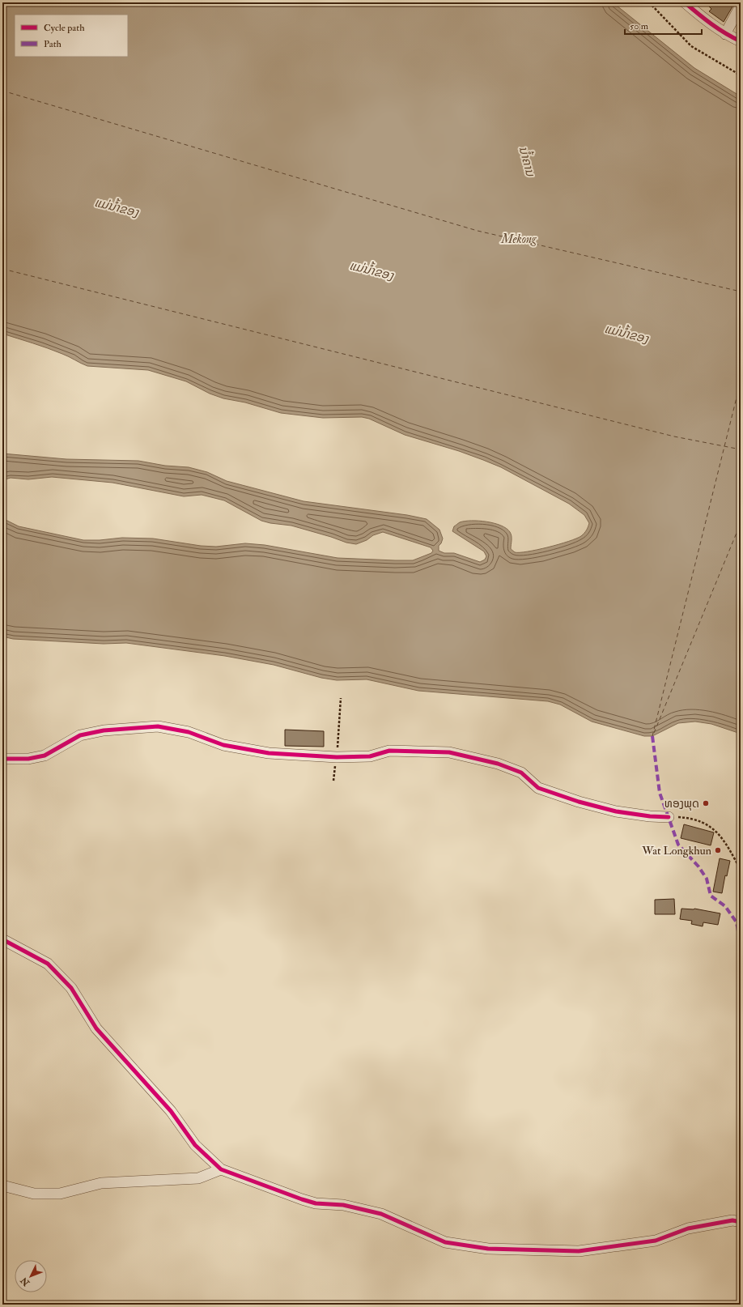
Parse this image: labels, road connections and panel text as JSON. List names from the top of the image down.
{
  "water": ["ນ້ຳຄານ", "ແມ່ນ້ຳຂອງ", "Mekong"],
  "places": ["ທອງພຸດ", "Wat Longkhun"],
  "legend": ["Cycle path", "Path"],
  "scale_bar": "50 m",
  "north": "bottom left"
}
